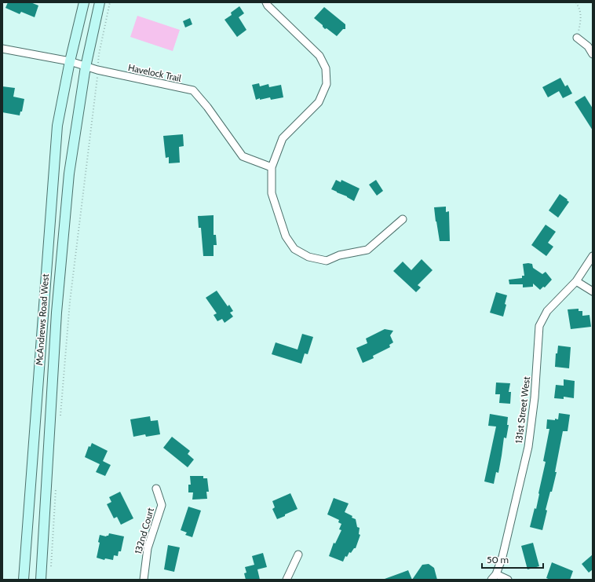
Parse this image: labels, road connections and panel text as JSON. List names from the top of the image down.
{
  "streets": {
    "main road": ["McAndrews Road West"],
    "street": ["Havelock Trail", "131st Street West", "132nd Court"]
  },
  "crossings": [
    ["Havelock Trail", "McAndrews Road West"]
  ],
  "scale_bar": "50 m"
}
